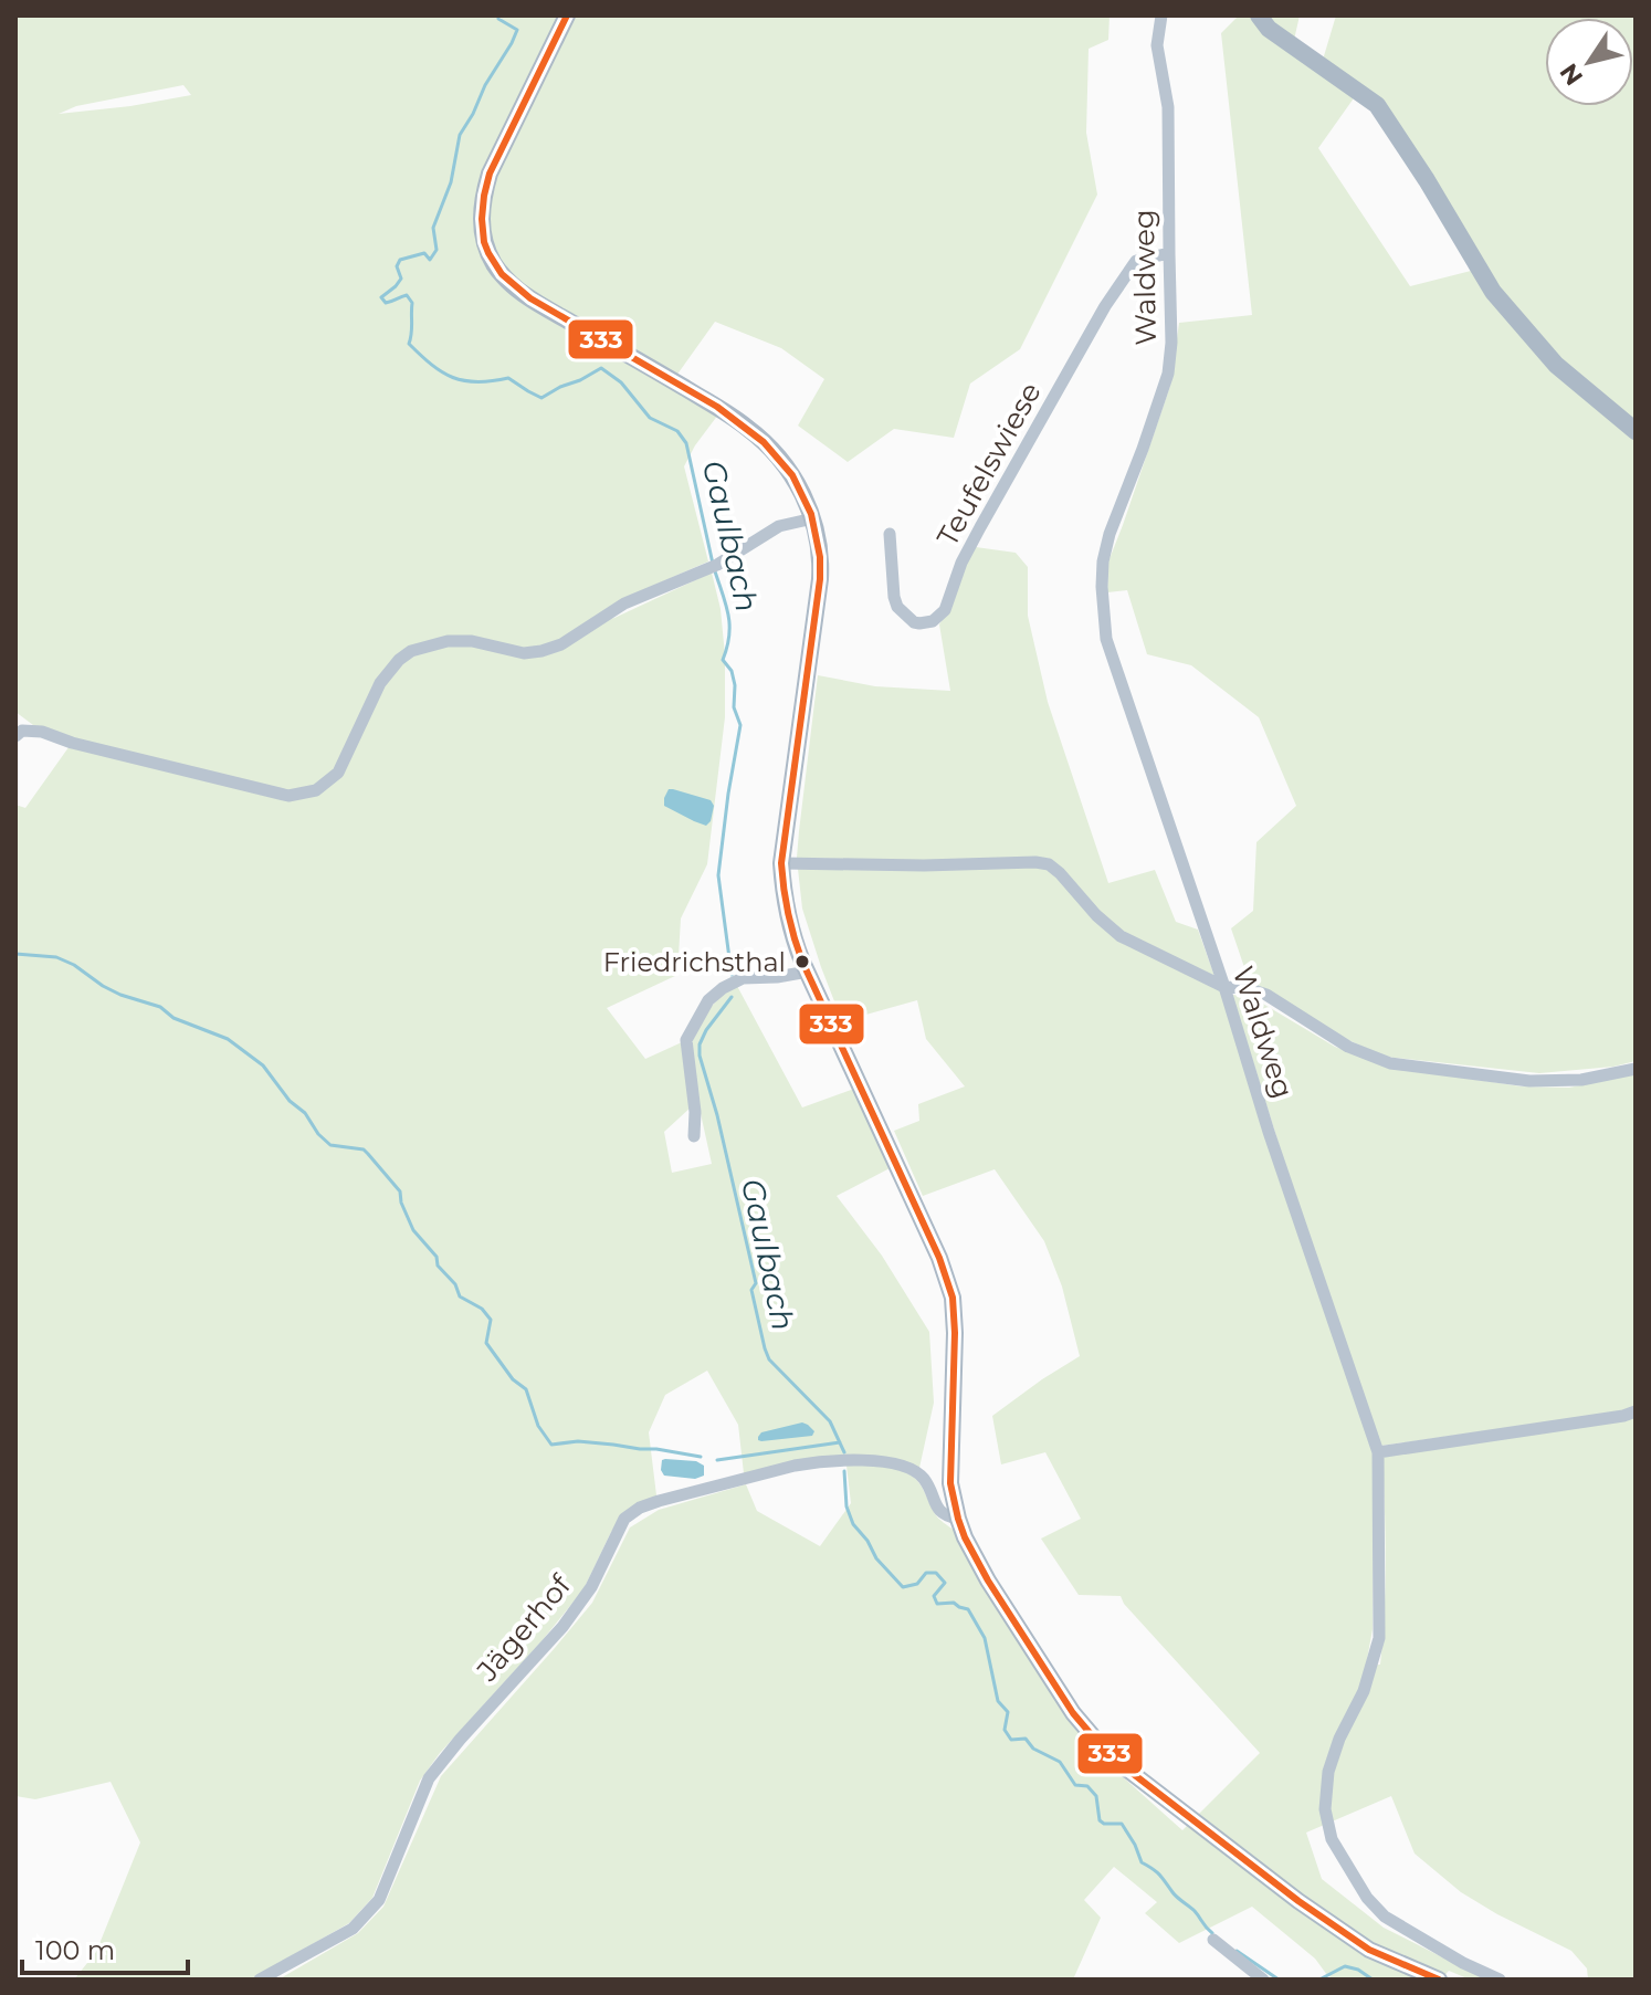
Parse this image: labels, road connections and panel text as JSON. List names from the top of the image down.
{
  "streets": {
    "street": ["Waldweg", "Teufelswiese", "Jägerhof"]
  },
  "crossings": [
    ["Waldweg", "Teufelswiese"]
  ],
  "water": ["Gaulbach"],
  "places": ["Friedrichsthal"],
  "lines": ["transit line 333"],
  "scale_bar": "100 m",
  "north": "bottom left"
}
